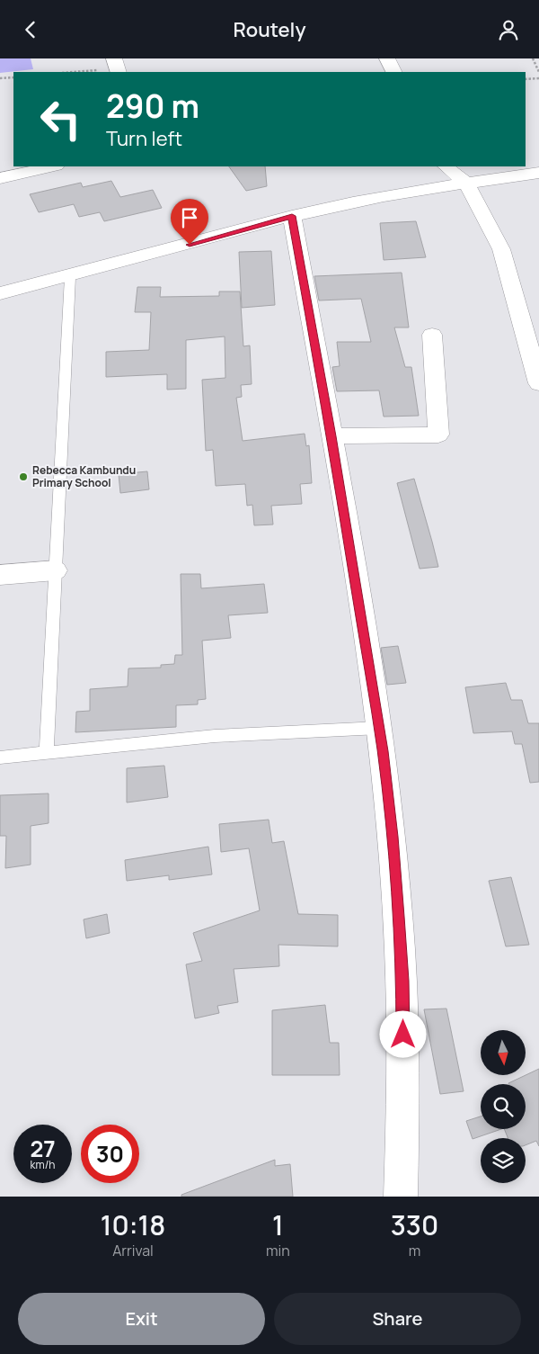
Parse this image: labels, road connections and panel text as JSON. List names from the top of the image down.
{
  "places": ["Rebecca Kambundu Primary School"],
  "north": "bottom",
  "page": {
    "header": "Routely",
    "turn": ["290 m", "Turn left"],
    "speed": "27 km/h",
    "limit": "30",
    "eta": [
      "10:18",
      "Arrival",
      "1",
      "min",
      "330",
      "m"
    ],
    "buttons": ["Exit", "Share"]
  }
}
